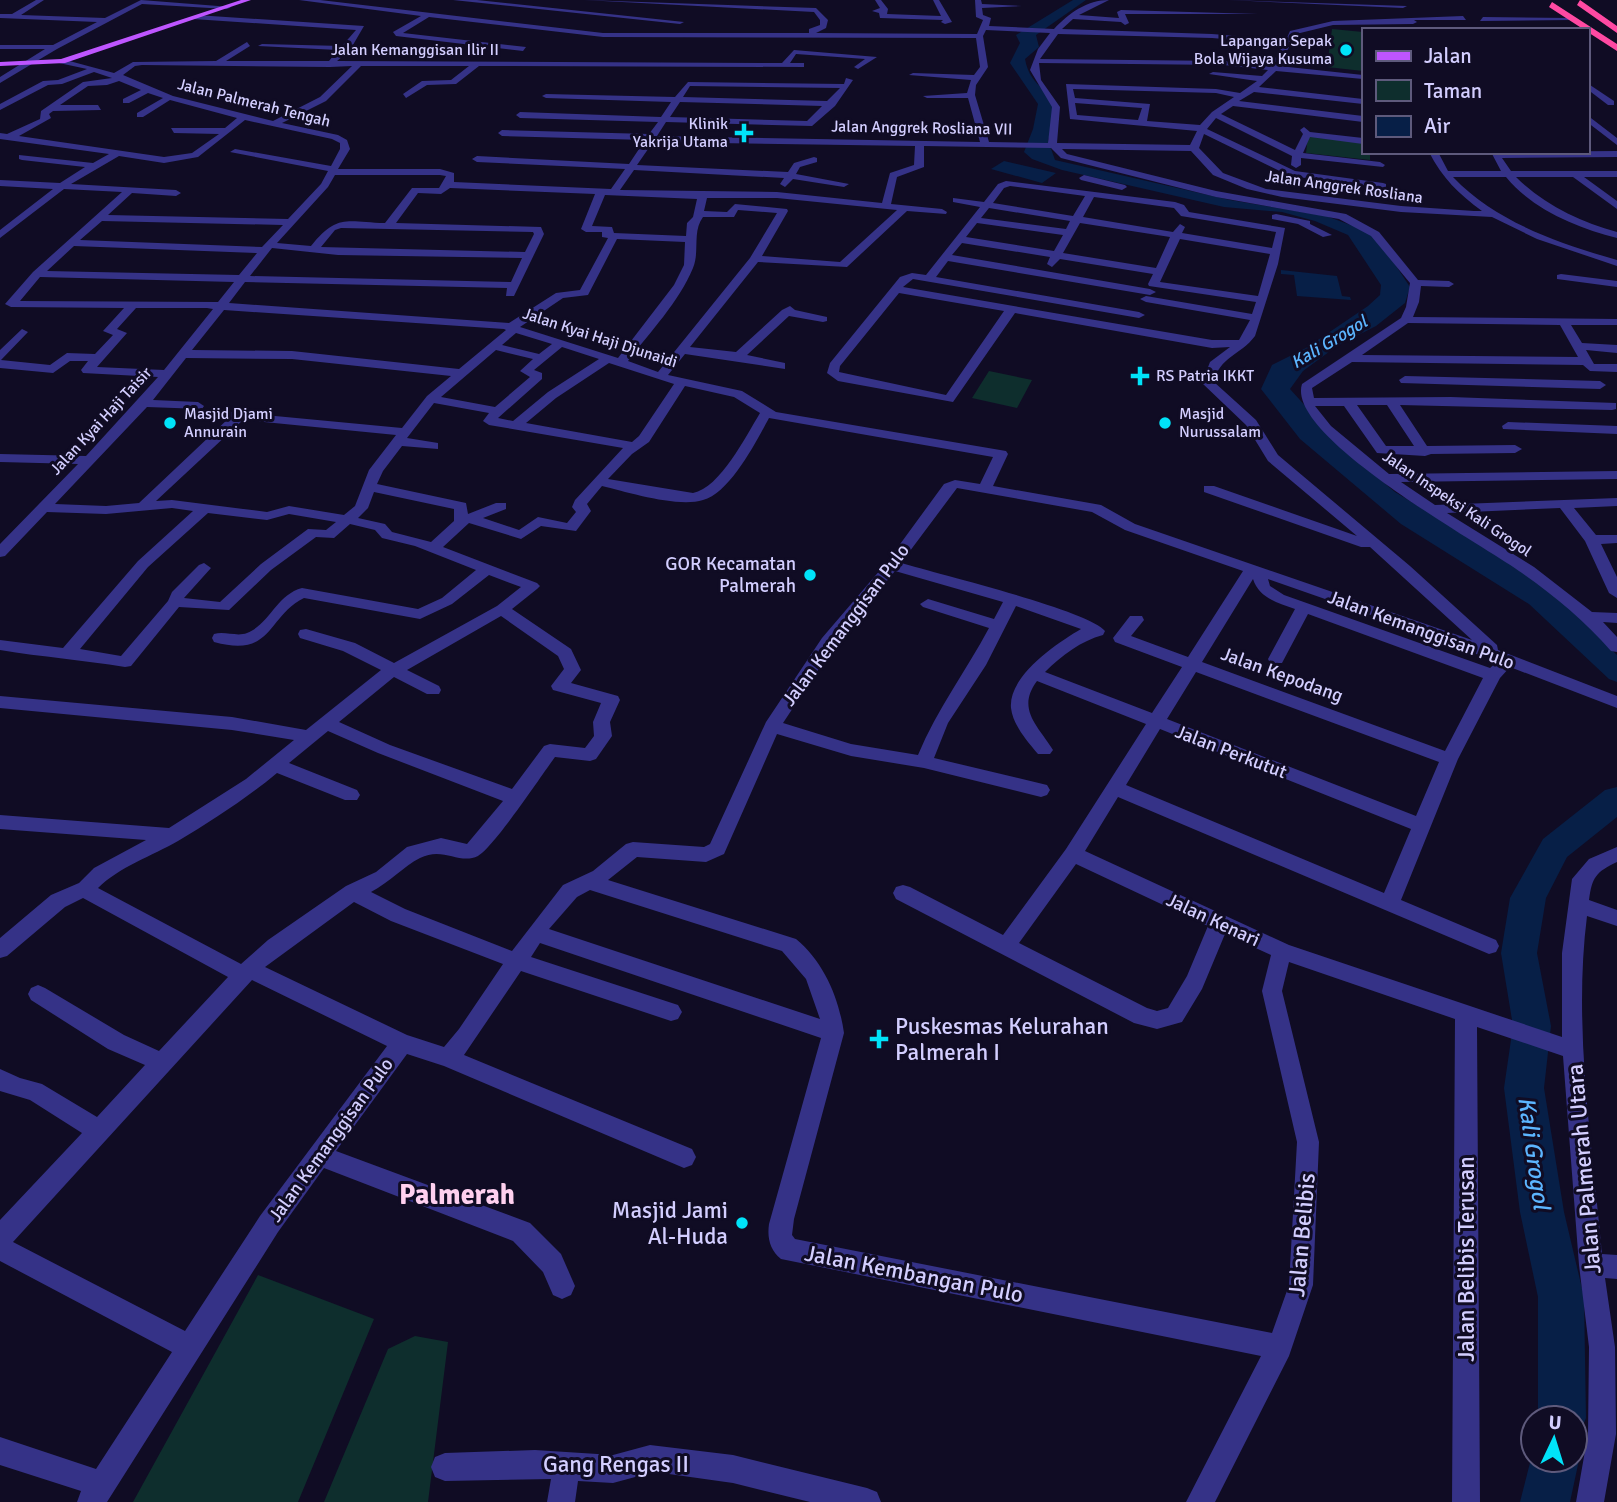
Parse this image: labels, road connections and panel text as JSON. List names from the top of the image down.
{
  "streets": {
    "street": [
      "Jalan Kemanggisan Ilir II",
      "Jalan Palmerah Tengah",
      "Jalan Anggrek Rosliana VII",
      "Jalan Anggrek Rosliana",
      "Jalan Kyai Haji Djunaidi",
      "Jalan Kyai Haji Taisir",
      "Jalan Inspeksi Kali Grogol",
      "Jalan Kemanggisan Pulo",
      "Jalan Kepodang",
      "Jalan Perkutut",
      "Jalan Kenari",
      "Jalan Palmerah Utara",
      "Jalan Belibis",
      "Jalan Belibis Terusan",
      "Jalan Kembangan Pulo",
      "Gang Rengas II"
    ]
  },
  "crossings": [
    ["Jalan Kemanggisan Ilir II", "Jalan Palmerah Tengah"],
    ["Jalan Palmerah Tengah", "Jalan Kyai Haji Taisir"],
    ["Jalan Anggrek Rosliana VII", "Jalan Anggrek Rosliana"],
    ["Jalan Kyai Haji Djunaidi", "Jalan Kyai Haji Taisir"],
    ["Jalan Kyai Haji Djunaidi", "Jalan Kemanggisan Pulo"],
    ["Jalan Kemanggisan Pulo", "Jalan Kembangan Pulo"],
    ["Jalan Kenari", "Jalan Palmerah Utara"],
    ["Jalan Kenari", "Jalan Belibis"],
    ["Jalan Kenari", "Jalan Belibis Terusan"],
    ["Jalan Belibis", "Jalan Kembangan Pulo"]
  ],
  "districts": ["Palmerah"],
  "water": ["Kali Grogol"],
  "places": {
    "other": [
      "Lapangan Sepak Bola Wijaya Kusuma",
      "Masjid Djami Annurain",
      "Masjid Nurussalam",
      "GOR Kecamatan Palmerah",
      "Masjid Jami Al-Huda"
    ],
    "health": ["Klinik Yakrija Utama", "RS Patria IKKT", "Puskesmas Kelurahan Palmerah I"]
  },
  "legend": ["Jalan", "Taman", "Air"],
  "north": "top"
}
